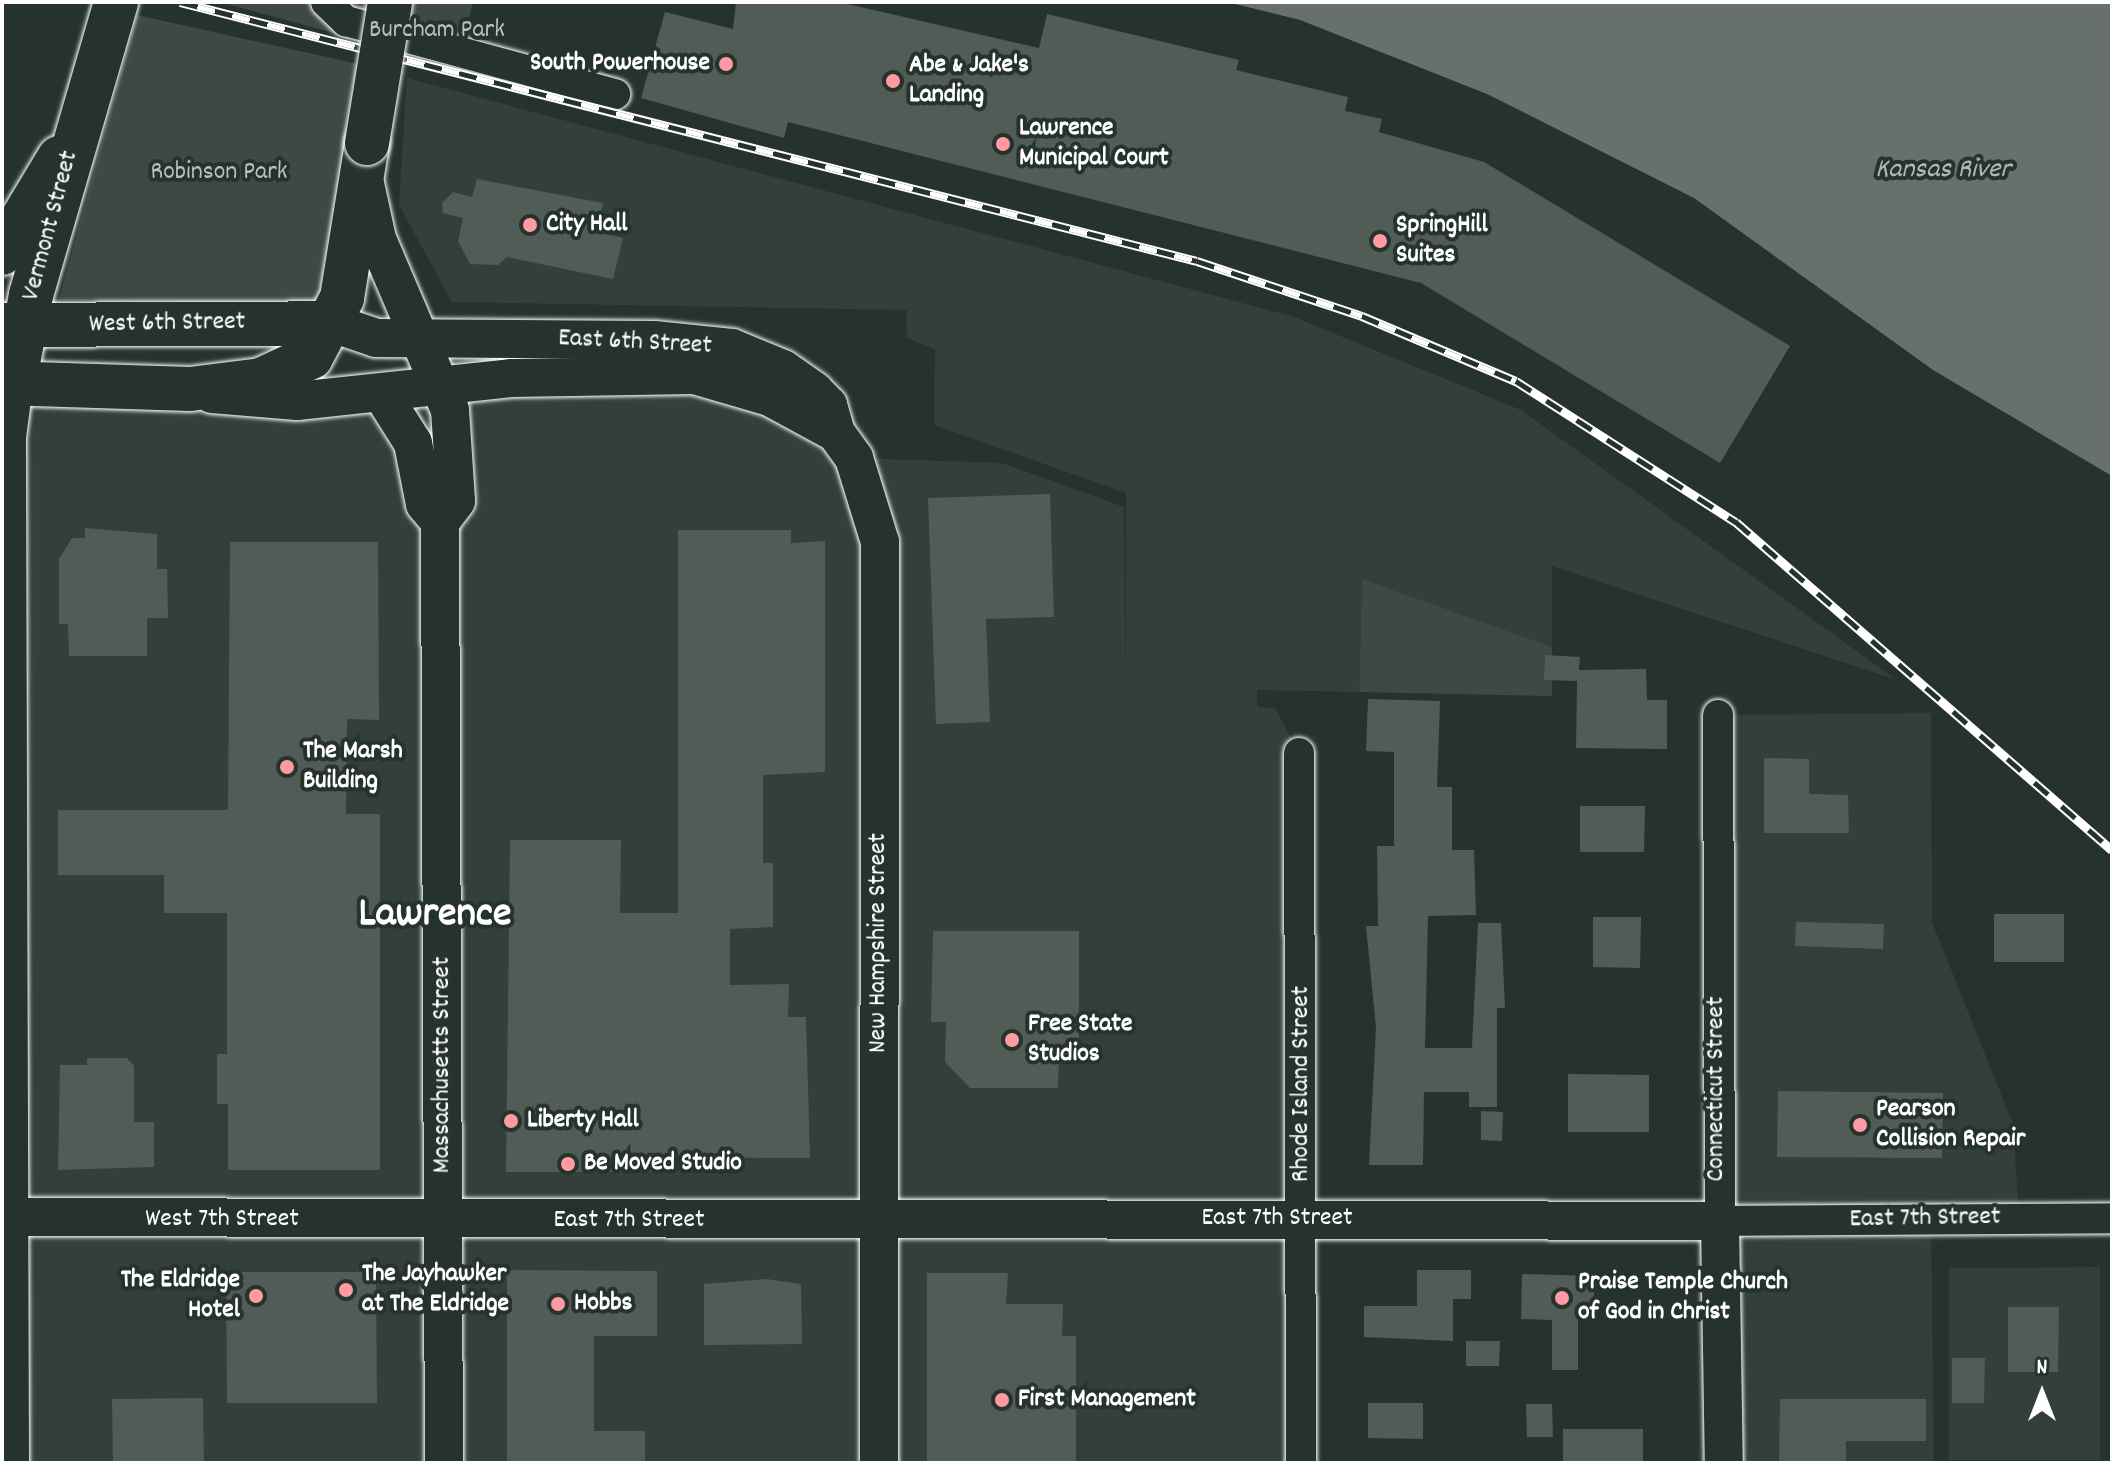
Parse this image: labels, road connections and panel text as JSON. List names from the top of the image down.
{
  "streets": {
    "highway": ["Vermont Street", "West 6th Street", "Massachusetts Street"],
    "street": [
      "East 6th Street",
      "New Hampshire Street",
      "Rhode Island Street",
      "Connecticut Street",
      "East 7th Street",
      "West 7th Street"
    ]
  },
  "crossings": [
    ["Vermont Street", "West 6th Street"],
    ["Vermont Street", "West 7th Street"],
    ["West 6th Street", "East 6th Street"],
    ["West 6th Street", "Massachusetts Street"],
    ["East 6th Street", "New Hampshire Street"],
    ["East 6th Street", "Massachusetts Street"],
    ["New Hampshire Street", "East 7th Street"],
    ["Massachusetts Street", "East 7th Street"],
    ["Massachusetts Street", "West 7th Street"],
    ["Rhode Island Street", "East 7th Street"],
    ["Connecticut Street", "East 7th Street"],
    ["East 7th Street", "West 7th Street"]
  ],
  "districts": ["Lawrence"],
  "water": ["Kansas River"],
  "parks": ["Burcham Park", "Robinson Park"],
  "places": [
    "South Powerhouse",
    "Abe & Jake's Landing",
    "Lawrence Municipal Court",
    "City Hall",
    "SpringHill Suites",
    "The Marsh Building",
    "Free State Studios",
    "Liberty Hall",
    "Pearson Collision Repair",
    "Be Moved Studio",
    "The Jayhawker at The Eldridge",
    "The Eldridge Hotel",
    "Praise Temple Church of God in Christ",
    "Hobbs",
    "First Management"
  ],
  "north": "top"
}
